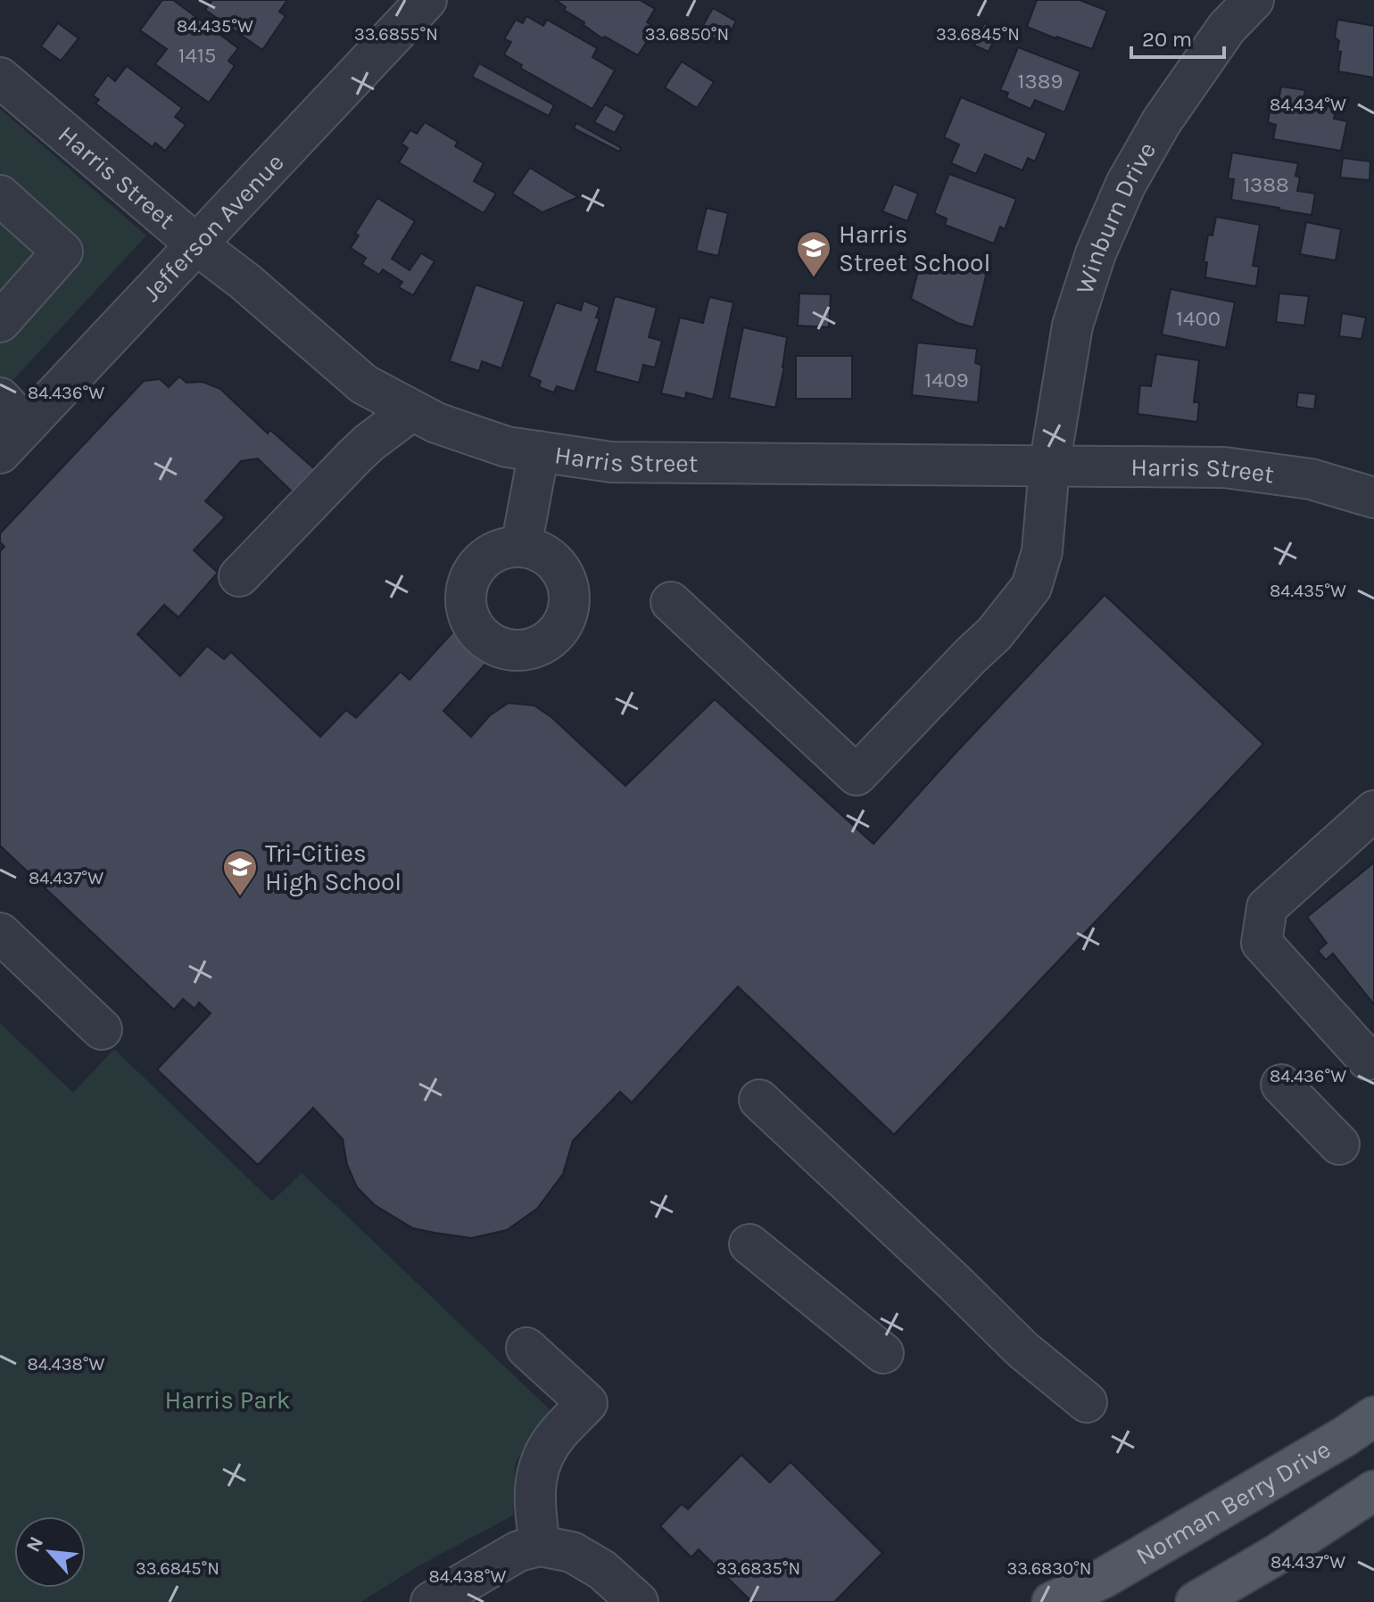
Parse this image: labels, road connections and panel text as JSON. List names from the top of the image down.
{
  "streets": {
    "main road": ["Norman Berry Drive"],
    "street": ["Harris Street", "Winburn Drive", "Jefferson Avenue"]
  },
  "crossings": [
    ["Harris Street", "Winburn Drive"],
    ["Harris Street", "Jefferson Avenue"]
  ],
  "parks": ["Harris Park"],
  "places": {
    "school or university": ["Harris Street School", "Tri-Cities High School"]
  },
  "house_numbers": [
    "1415",
    "1389",
    "1388",
    "1400",
    "1409"
  ],
  "scale_bar": "20 m",
  "north": "top left",
  "coordinates": [
    "84.435°W",
    "33.6855°N",
    "33.6850°N",
    "33.6845°N",
    "84.434°W",
    "84.436°W",
    "84.437°W",
    "84.438°W",
    "33.6835°N",
    "33.6830°N"
  ]
}
